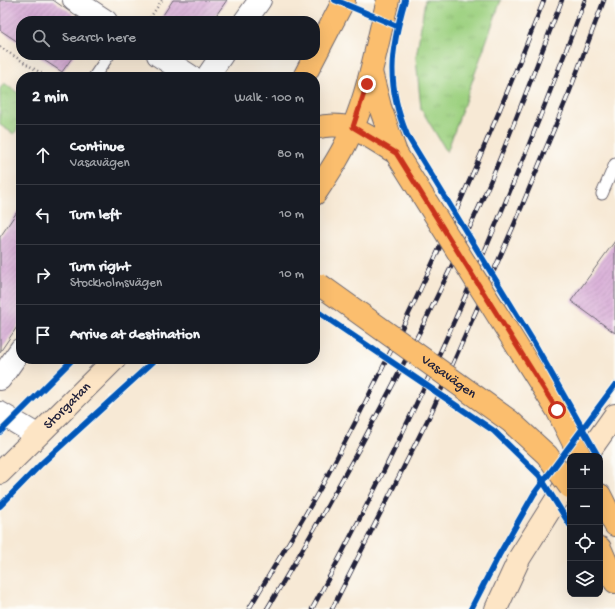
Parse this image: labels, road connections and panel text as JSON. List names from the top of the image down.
{
  "streets": {
    "main road": ["Vasavägen"],
    "street": ["Storgatan"]
  },
  "page": {
    "search": "Search here",
    "heading": ["2 min", "Walk · 100 m"],
    "list": [
      ["Continue", "Vasavägen", "80 m"],
      ["Turn left", "10 m"],
      ["Turn right", "Stockholmsvägen", "10 m"],
      "Arrive at destination"
    ],
    "map_buttons": ["+", "−"]
  }
}
